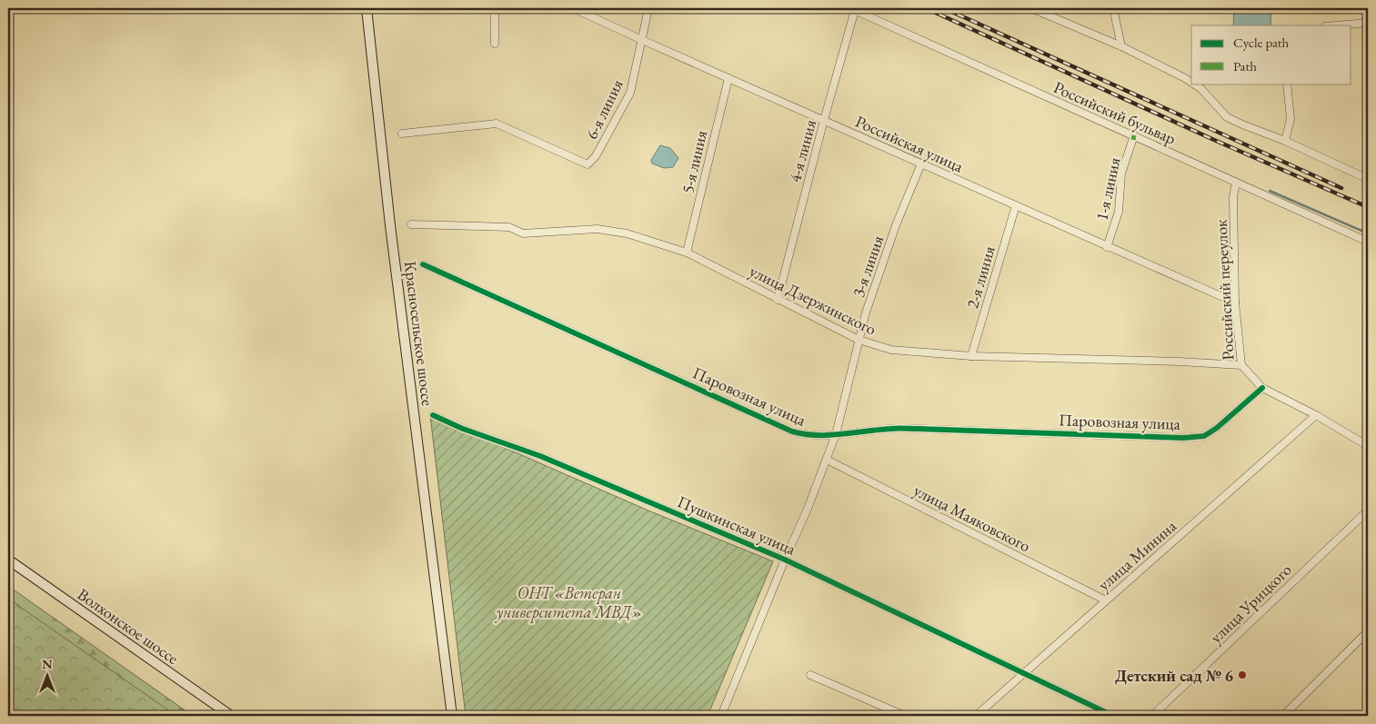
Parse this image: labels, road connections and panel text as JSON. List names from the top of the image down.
{
  "streets": {
    "main road": ["Красносельское шоссе", "Волхонское шоссе"],
    "street": [
      "6-я линия",
      "Российский бульвар",
      "Российская улица",
      "4-я линия",
      "5-я линия",
      "1-я линия",
      "3-я линия",
      "2-я линия",
      "Российский переулок",
      "улица Дзержинского",
      "Паровозная улица",
      "улица Маяковского",
      "Пушкинская улица",
      "улица Минина",
      "улица Урицкого"
    ]
  },
  "crossings": [
    ["6-я линия", "Российская улица"],
    ["Российский бульвар", "4-я линия"],
    ["Российский бульвар", "1-я линия"],
    ["Российский бульвар", "Российский переулок"],
    ["Российская улица", "4-я линия"],
    ["Российская улица", "5-я линия"],
    ["Российская улица", "1-я линия"],
    ["Российская улица", "3-я линия"],
    ["Российская улица", "2-я линия"],
    ["Российская улица", "Российский переулок"],
    ["4-я линия", "улица Дзержинского"],
    ["5-я линия", "улица Дзержинского"],
    ["3-я линия", "улица Дзержинского"],
    ["3-я линия", "Паровозная улица"],
    ["3-я линия", "улица Маяковского"],
    ["3-я линия", "Пушкинская улица"],
    ["2-я линия", "улица Дзержинского"],
    ["Российский переулок", "улица Дзержинского"],
    ["Российский переулок", "Паровозная улица"],
    ["Российский переулок", "улица Минина"],
    ["улица Маяковского", "улица Минина"],
    ["Пушкинская улица", "улица Минина"]
  ],
  "parks": ["ОНТ «Ветеран университета МВД»"],
  "places": ["Детский сад № 6"],
  "legend": ["Cycle path", "Path"],
  "north": "top"
}
